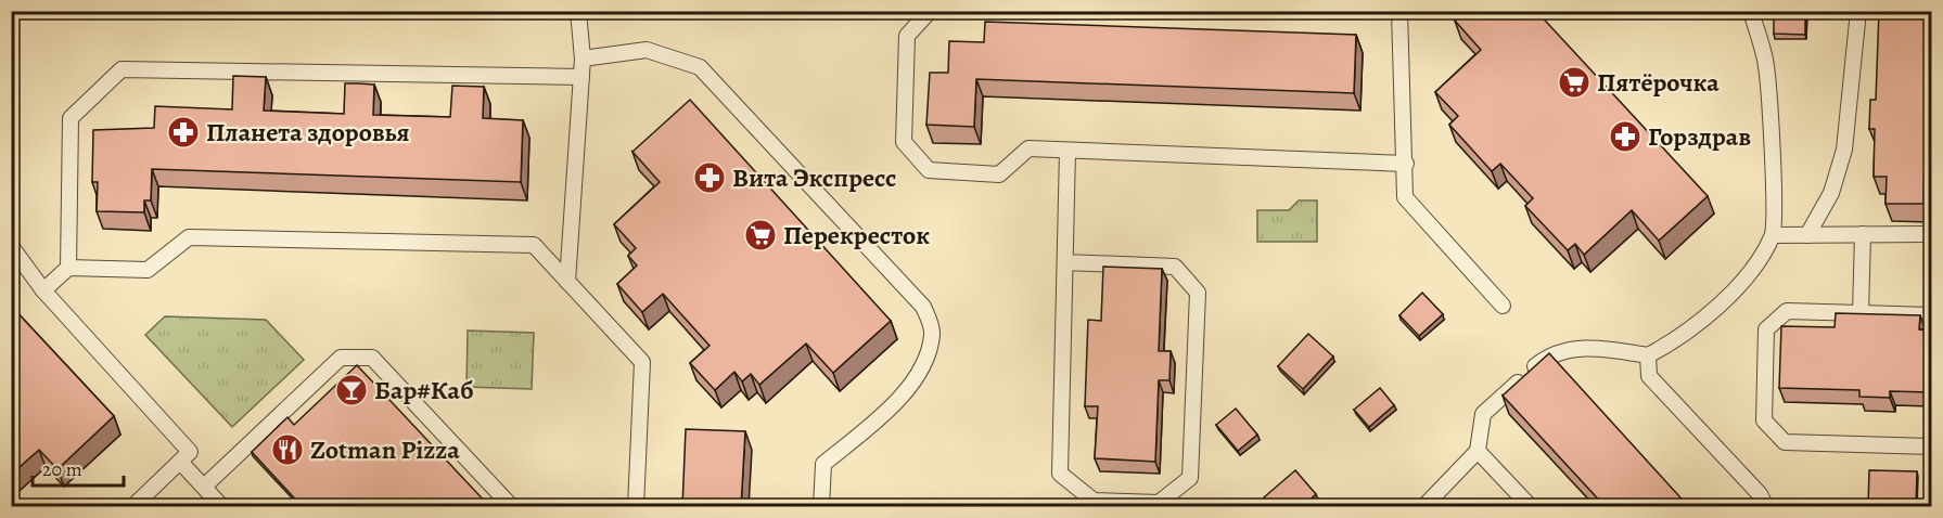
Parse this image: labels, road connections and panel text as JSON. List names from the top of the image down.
{
  "places": {
    "supermarket": ["Пятёрочка", "Перекресток"],
    "pharmacy": ["Планета здоровья", "Горздрав", "Вита Экспресс"],
    "bar": ["Бар#Каб"],
    "restaurant": ["Zotman Pizza"]
  },
  "scale_bar": "20 m"
}
